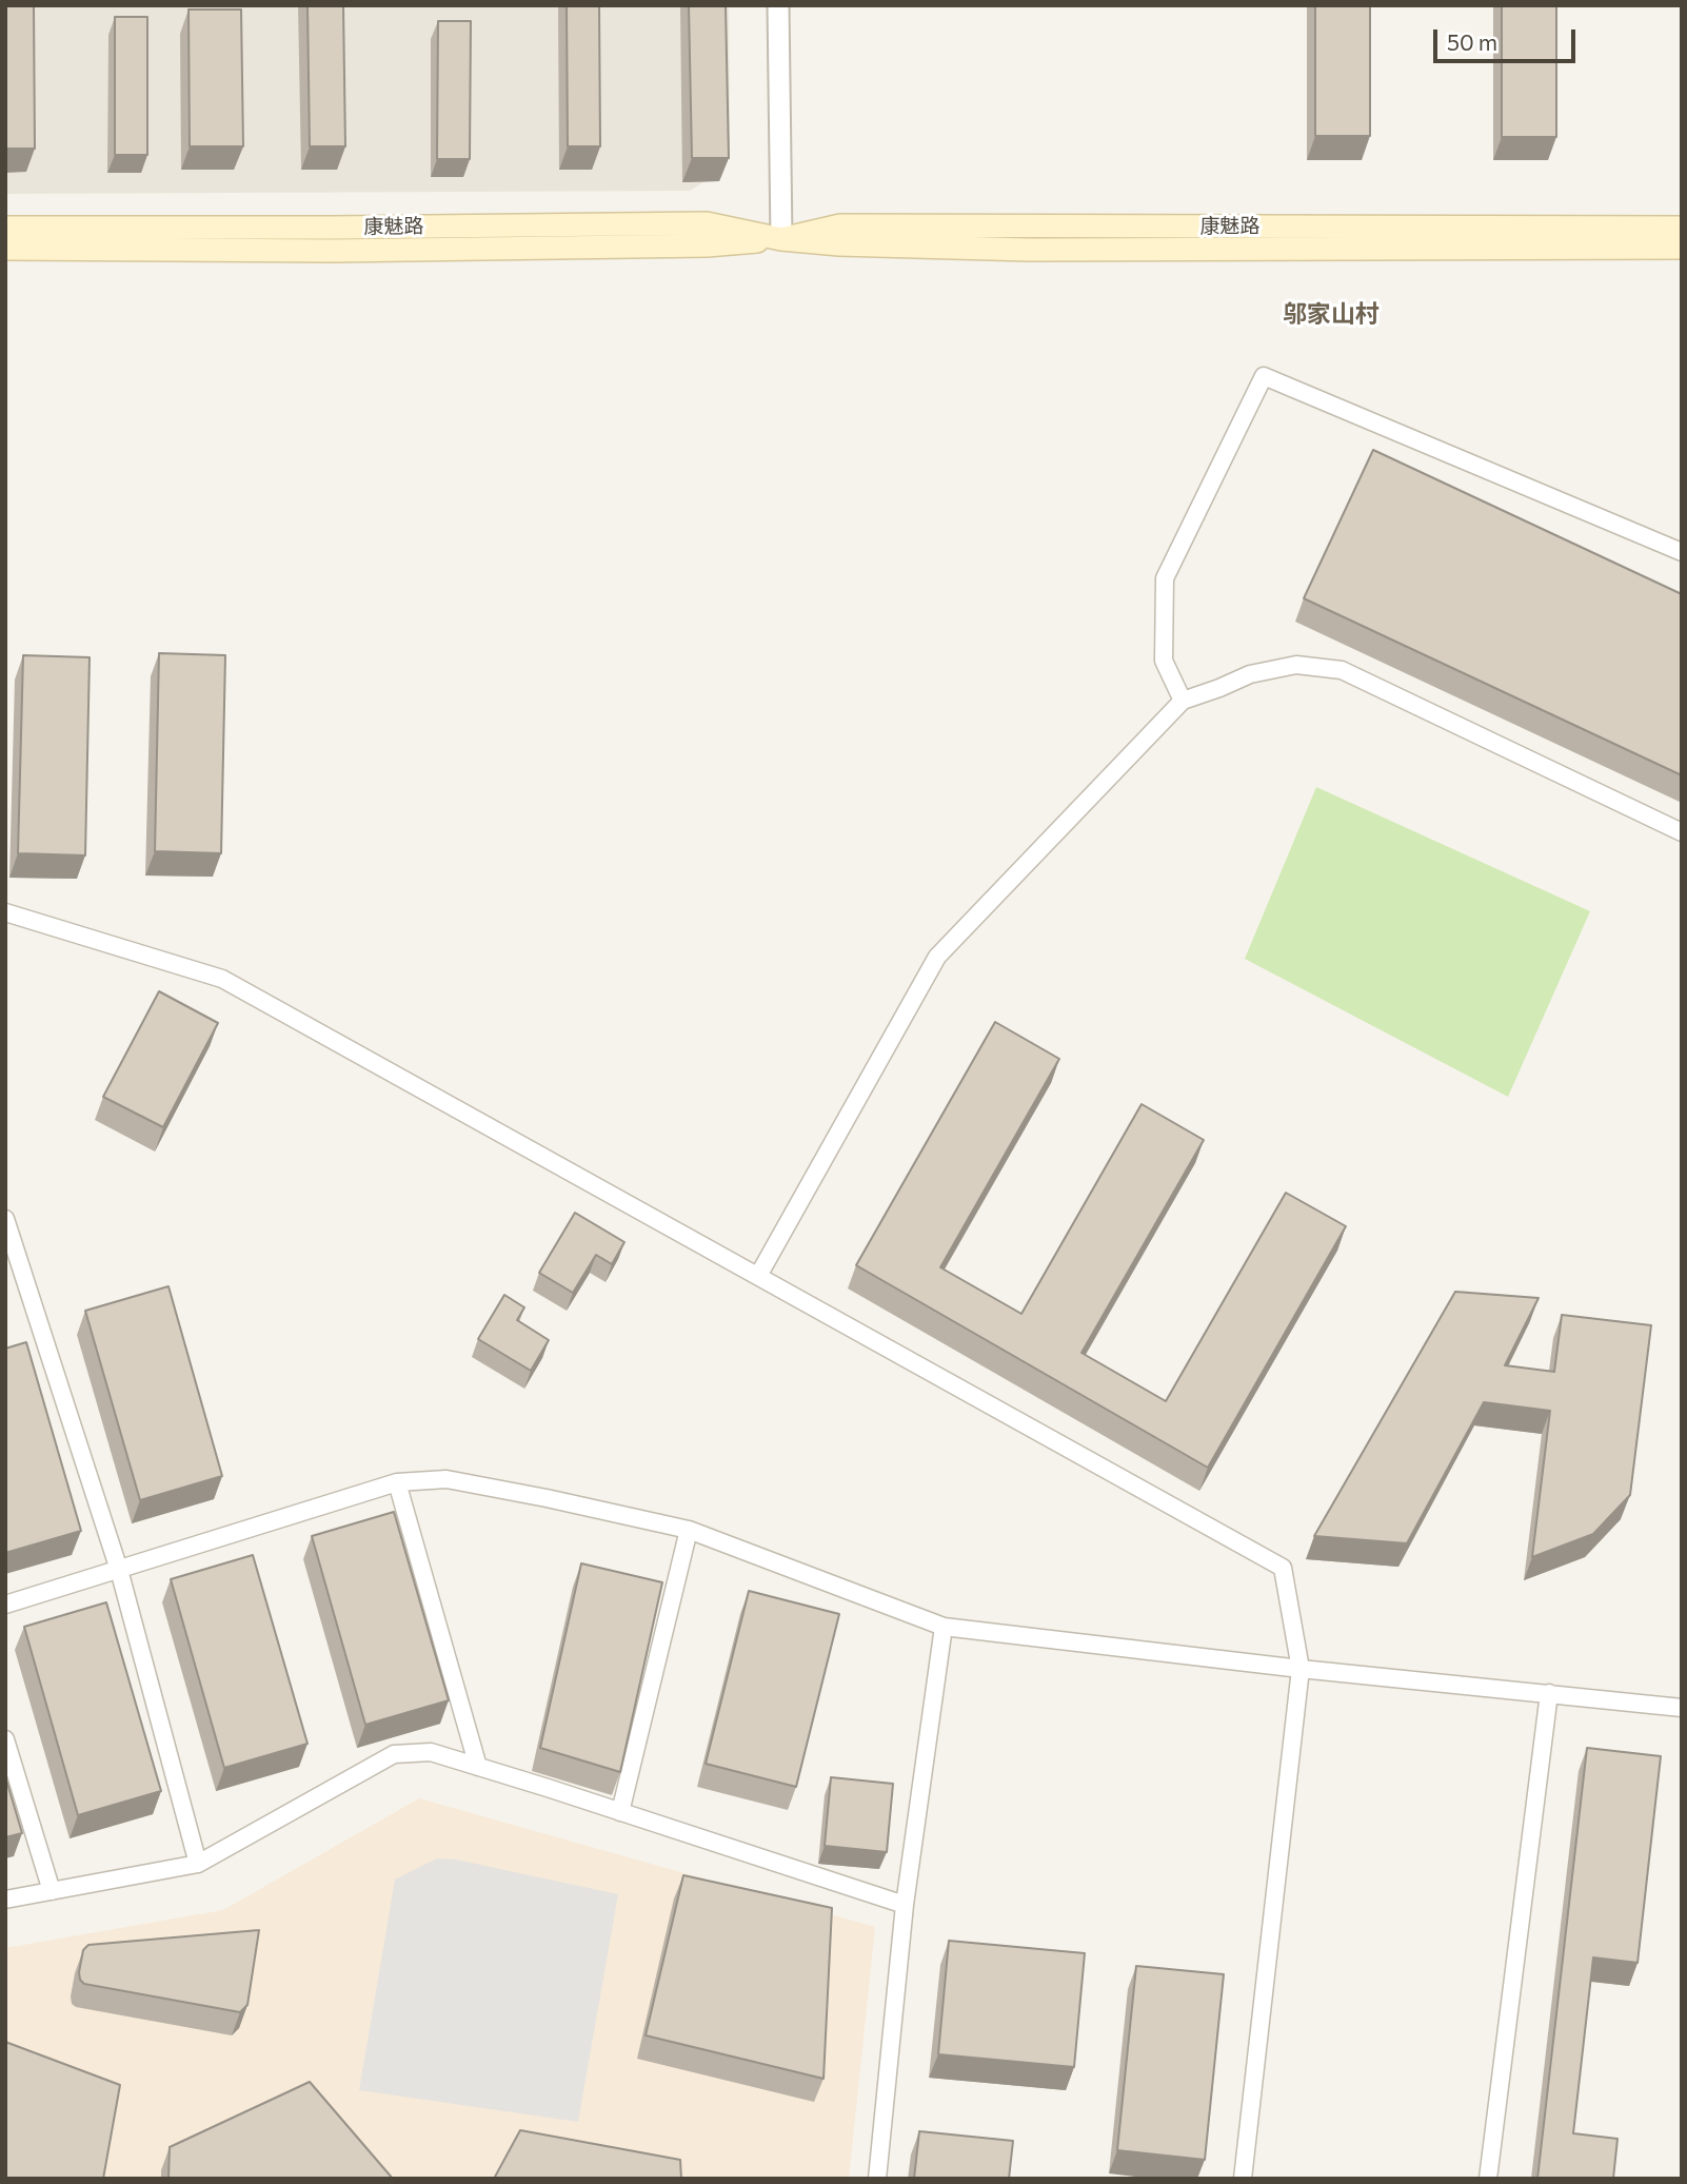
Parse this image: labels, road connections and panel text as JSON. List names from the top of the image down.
{
  "streets": {
    "main road": ["康魅路"]
  },
  "districts": ["邬家山村"],
  "scale_bar": "50 m"
}
